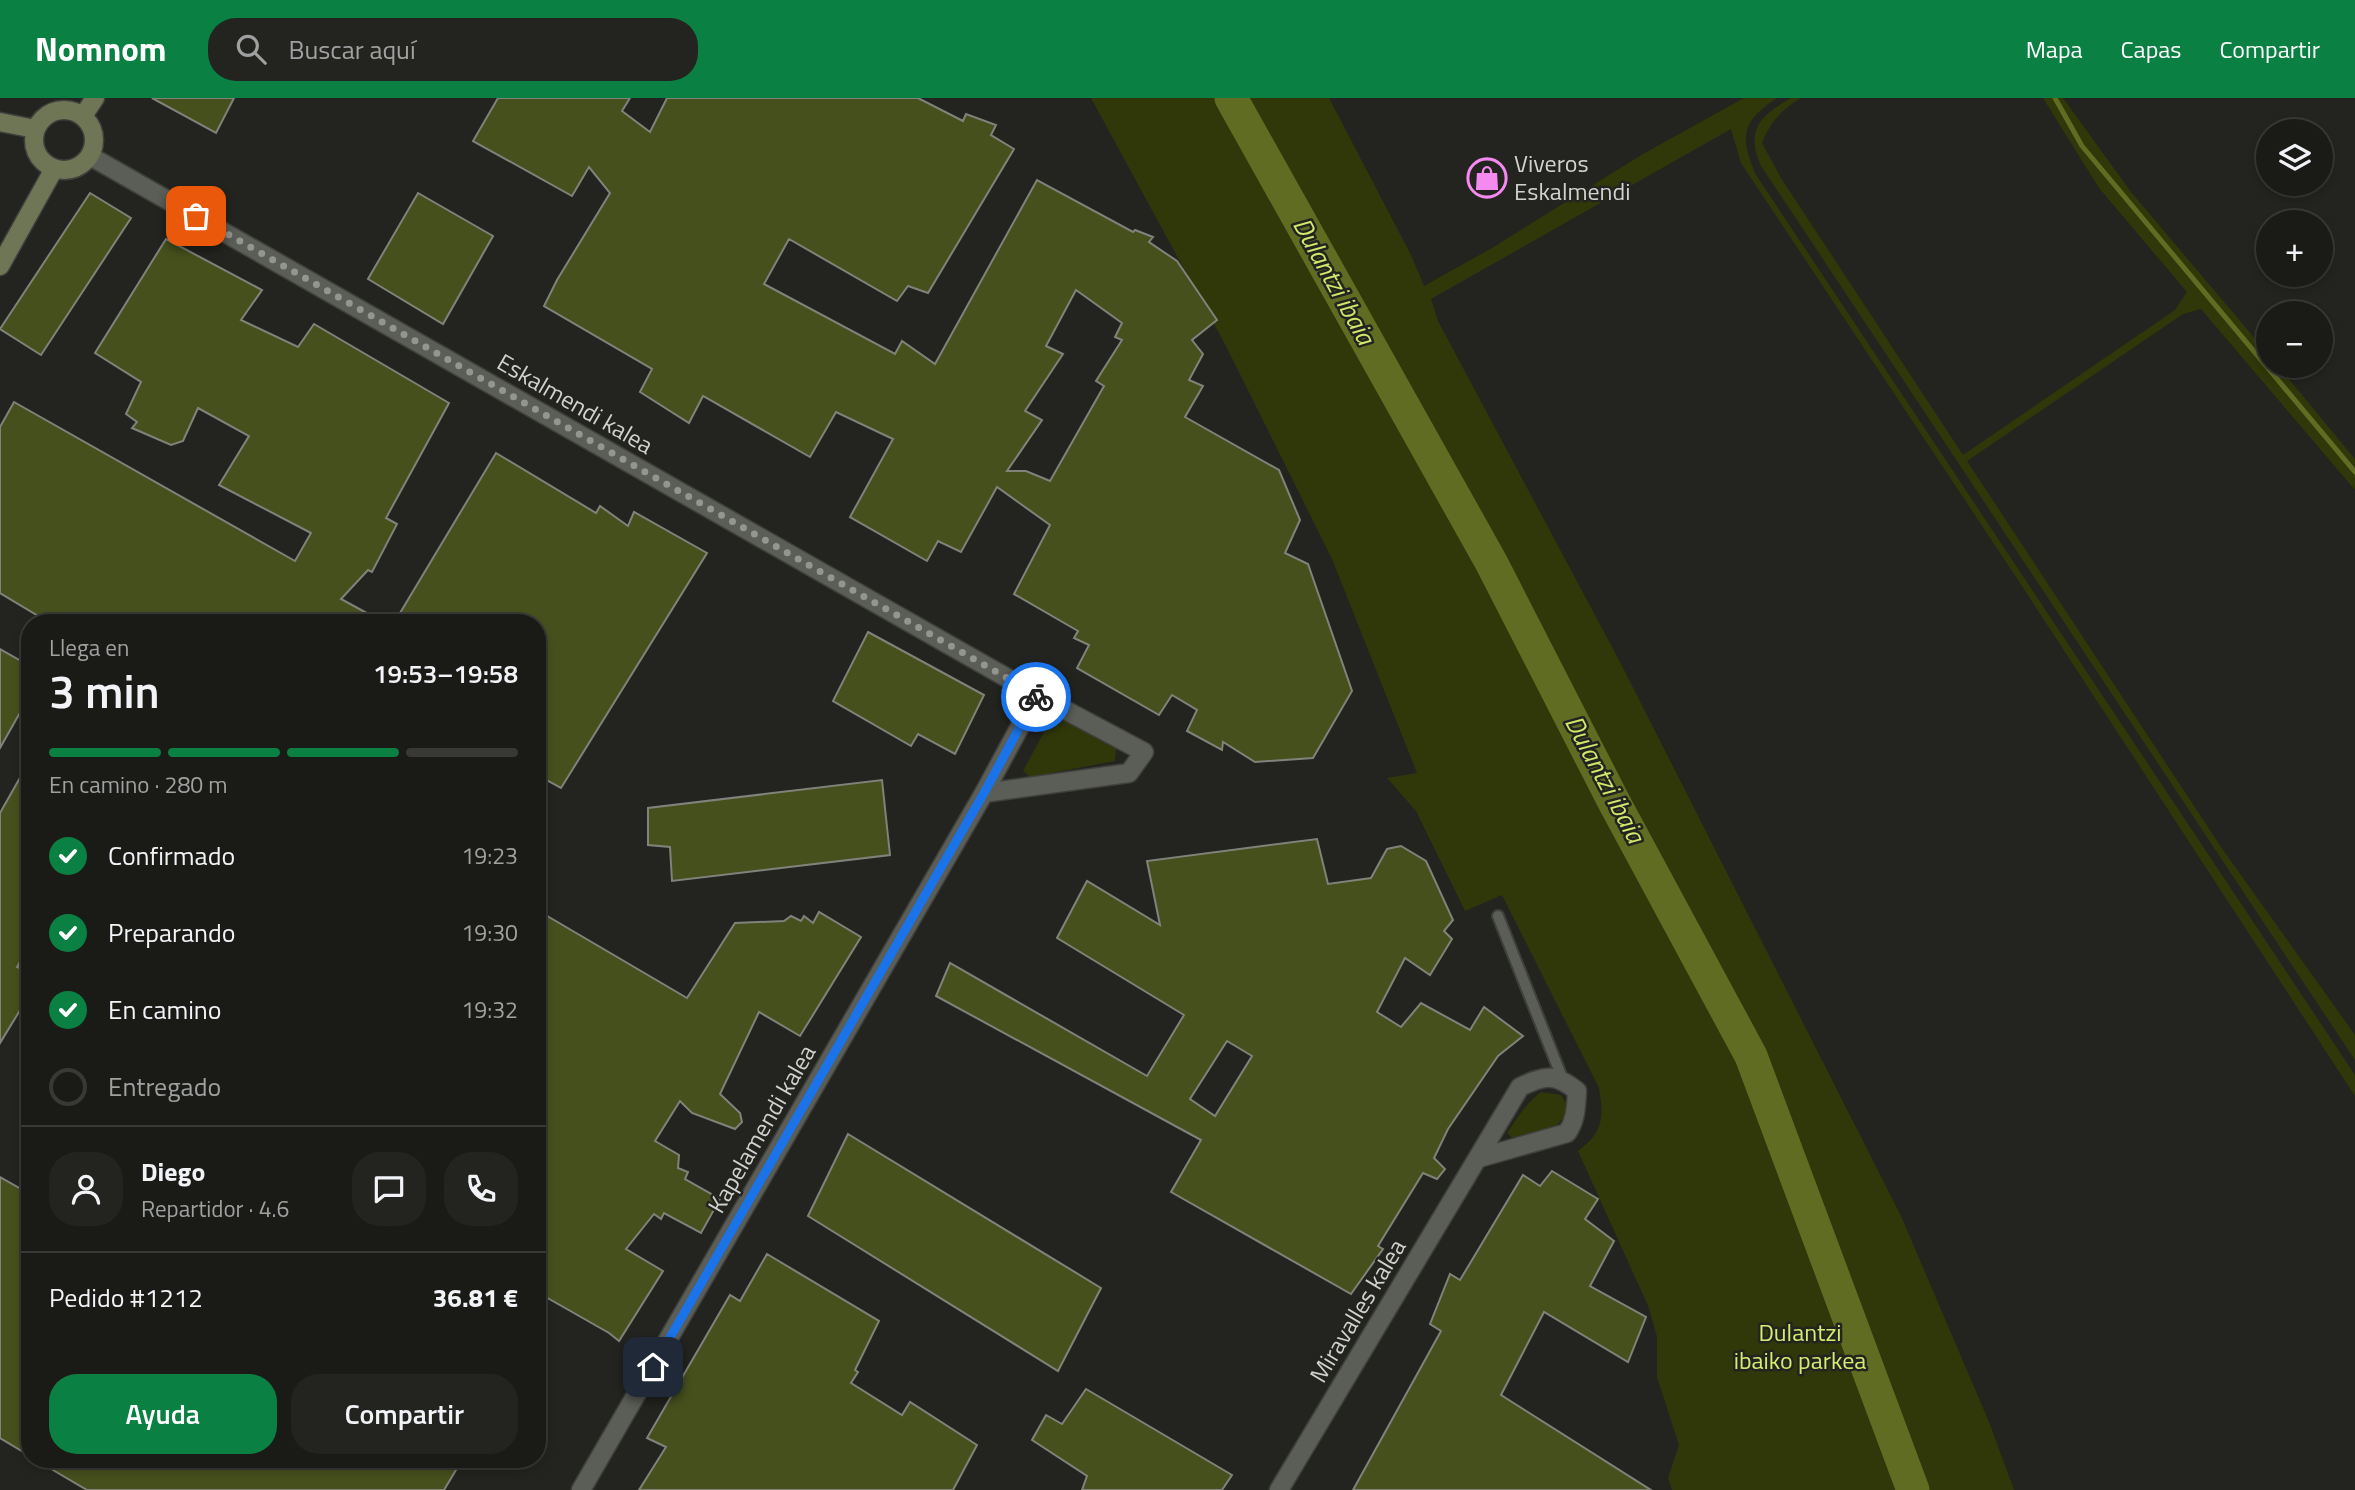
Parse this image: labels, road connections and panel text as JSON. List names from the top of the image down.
{
  "streets": {
    "street": ["Eskalmendi kalea", "Kapelamendi kalea", "Miravalles kalea"]
  },
  "crossings": [
    ["Eskalmendi kalea", "Kapelamendi kalea"]
  ],
  "water": ["Dulantzi ibaia"],
  "parks": ["Dulantzi ibaiko parkea"],
  "places": {
    "shop": ["Viveros Eskalmendi"]
  },
  "page": {
    "header": "Nomnom",
    "search": "Buscar aquí",
    "nav": ["Mapa", "Capas", "Compartir"],
    "map_buttons": ["+", "−"],
    "heading": ["3 min", "Llega en", "19:53–19:58"],
    "panel": [
      "Diego",
      "Repartidor · 4.6",
      "Pedido #1212",
      "36.81 €"
    ],
    "bar": "En camino · 280 m",
    "list": [
      ["Confirmado", "19:23"],
      ["Preparando", "19:30"],
      ["En camino", "19:32"],
      "Entregado"
    ],
    "buttons": ["Ayuda", "Compartir"]
  }
}
